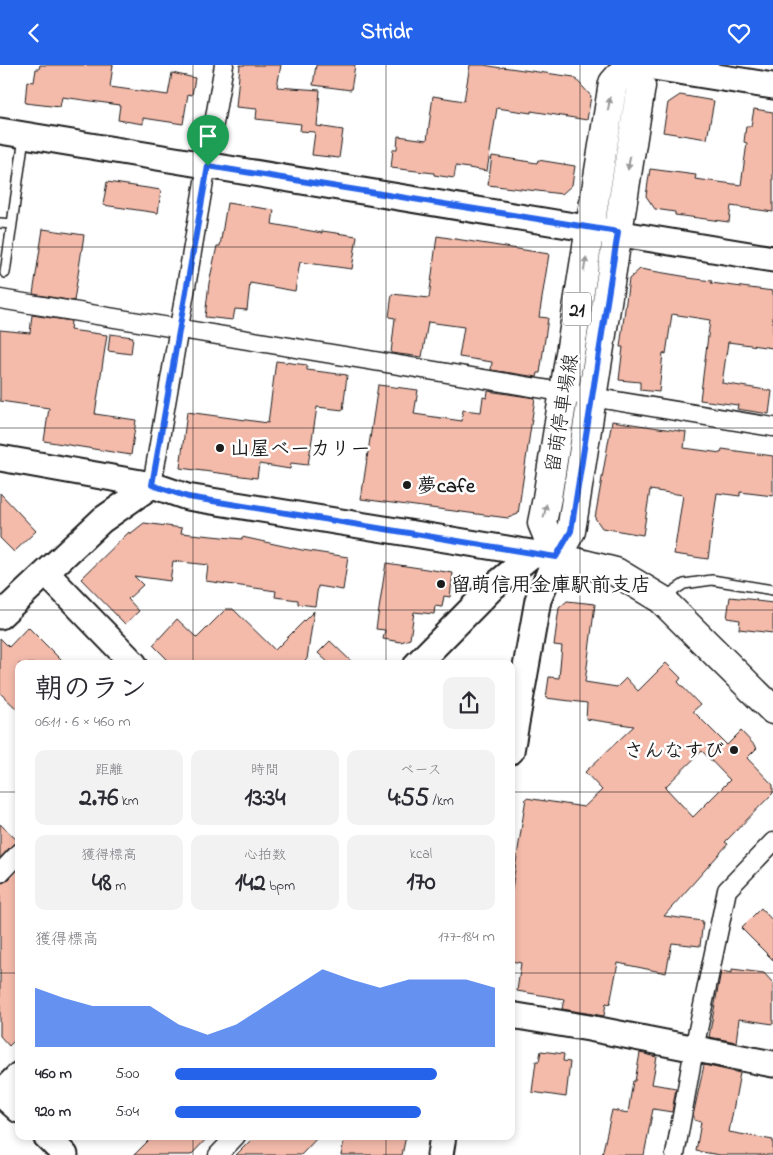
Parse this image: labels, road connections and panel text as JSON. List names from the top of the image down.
{
  "streets": {
    "main road": ["21", "留萌停車場線"]
  },
  "places": [
    "山屋ベーカリー",
    "夢cafe",
    "留萌信用金庫駅前支店",
    "さんなすび"
  ],
  "page": {
    "header": "Stridr",
    "heading": ["朝のラン", "06:11 · 6 × 460 m"],
    "stats": [
      ["距離", "2.76 km"],
      ["時間", "13:34"],
      ["ペース", "4:55 /km"],
      ["獲得標高", "48 m"],
      ["心拍数", "142 bpm"],
      ["kcal", "170"]
    ],
    "chart": ["獲得標高", "177–184 m"],
    "list": [
      {
        "name": "460 m",
        "note": "5:00"
      },
      {
        "name": "920 m",
        "note": "5:04"
      }
    ]
  }
}
